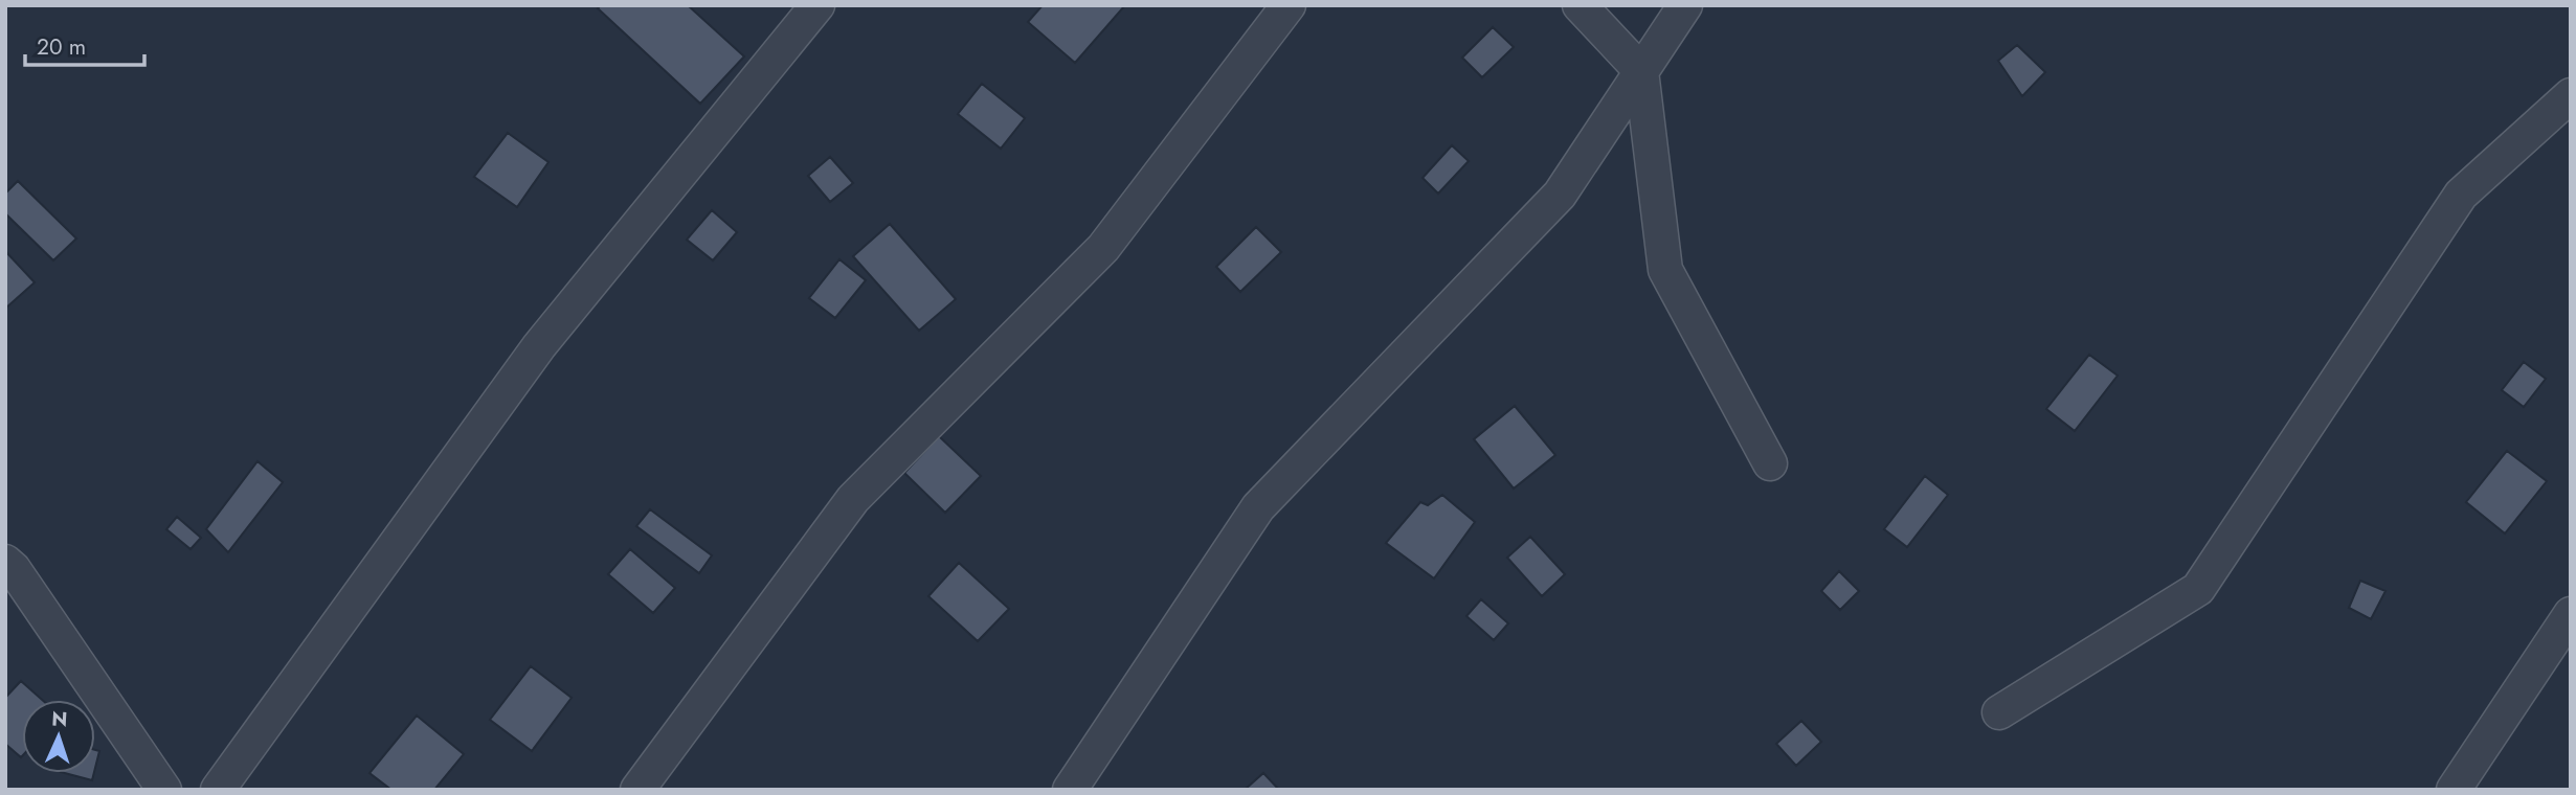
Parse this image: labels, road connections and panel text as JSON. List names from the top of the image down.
{
  "scale_bar": "20 m",
  "north": "top"
}
